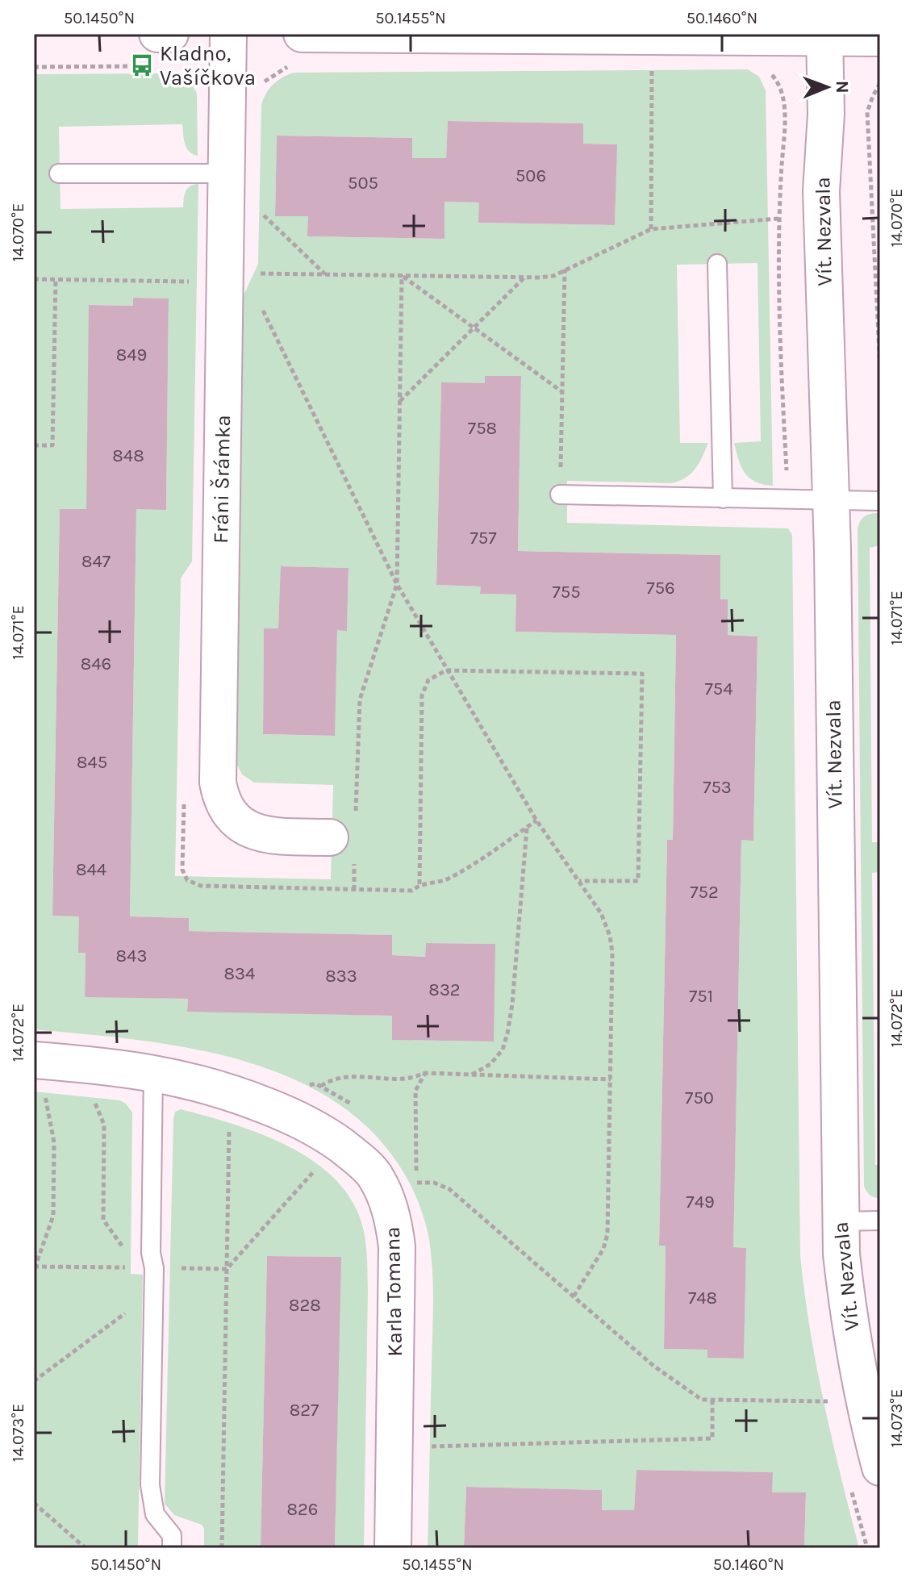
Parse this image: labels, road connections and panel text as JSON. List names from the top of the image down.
{
  "streets": {
    "street": ["Vít. Nezvala", "Fráni Šrámka", "Karla Tomana"]
  },
  "places": {
    "bus stop": ["Kladno, Vašíčkova"]
  },
  "house_numbers": [
    "506",
    "505",
    "849",
    "758",
    "848",
    "757",
    "847",
    "756",
    "755",
    "846",
    "754",
    "845",
    "753",
    "844",
    "752",
    "843",
    "834",
    "833",
    "832",
    "751",
    "750",
    "749",
    "748",
    "828",
    "827",
    "826"
  ],
  "north": "right",
  "coordinates": [
    "50.1450°N",
    "50.1455°N",
    "50.1460°N",
    "14.070°E",
    "14.071°E",
    "14.072°E",
    "14.073°E"
  ]
}
